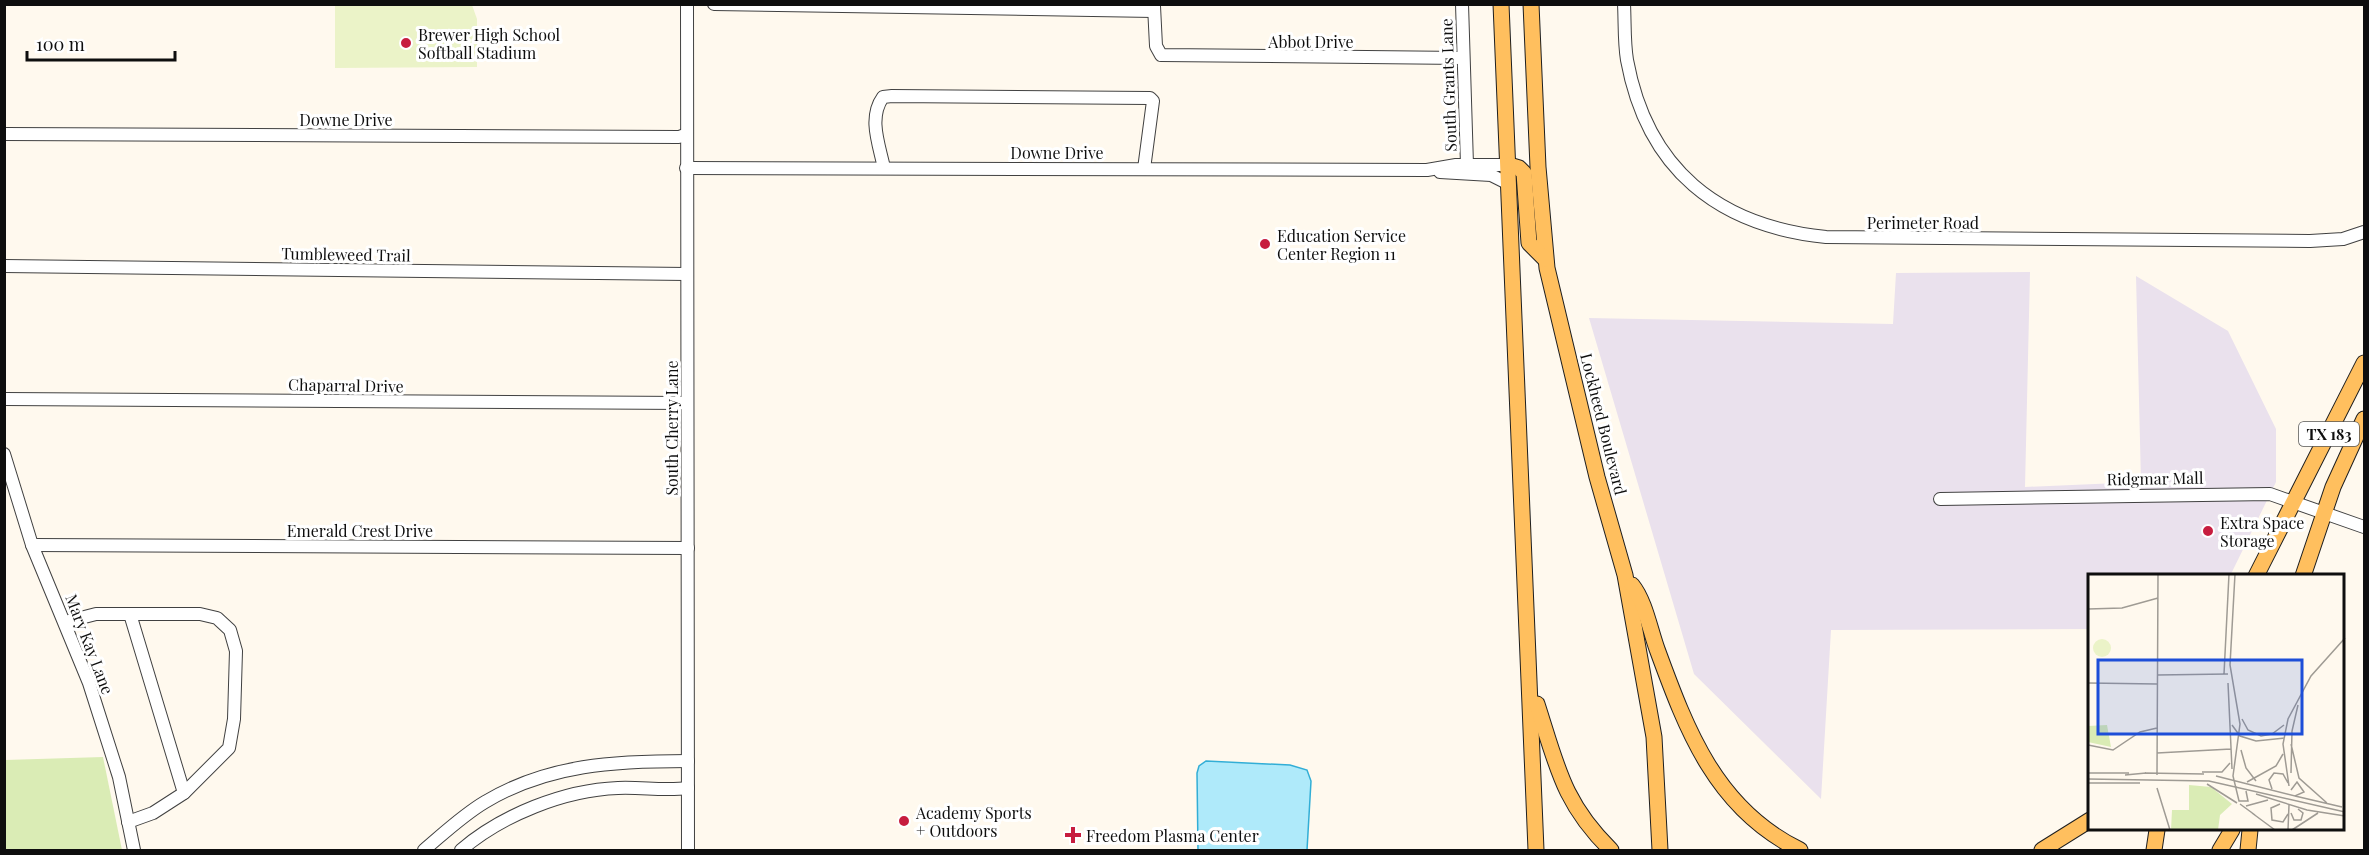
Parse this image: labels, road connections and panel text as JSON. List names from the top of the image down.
{
  "streets": {
    "main road": ["Lockheed Boulevard", "TX 183"],
    "street": [
      "Abbot Drive",
      "South Grants Lane",
      "Downe Drive",
      "Perimeter Road",
      "Tumbleweed Trail",
      "Chaparral Drive",
      "South Cherry Lane",
      "Ridgmar Mall",
      "Emerald Crest Drive",
      "Mary Kay Lane"
    ]
  },
  "crossings": [
    ["Abbot Drive", "South Grants Lane"],
    ["South Grants Lane", "Downe Drive"],
    ["Downe Drive", "South Cherry Lane"],
    ["Tumbleweed Trail", "South Cherry Lane"],
    ["Chaparral Drive", "South Cherry Lane"],
    ["South Cherry Lane", "Emerald Crest Drive"],
    ["TX 183", "Ridgmar Mall"],
    ["Emerald Crest Drive", "Mary Kay Lane"]
  ],
  "places": {
    "other": [
      "Brewer High School Softball Stadium",
      "Education Service Center Region 11",
      "Extra Space Storage",
      "Academy Sports + Outdoors"
    ],
    "health": ["Freedom Plasma Center"]
  },
  "scale_bar": "100 m"
}
